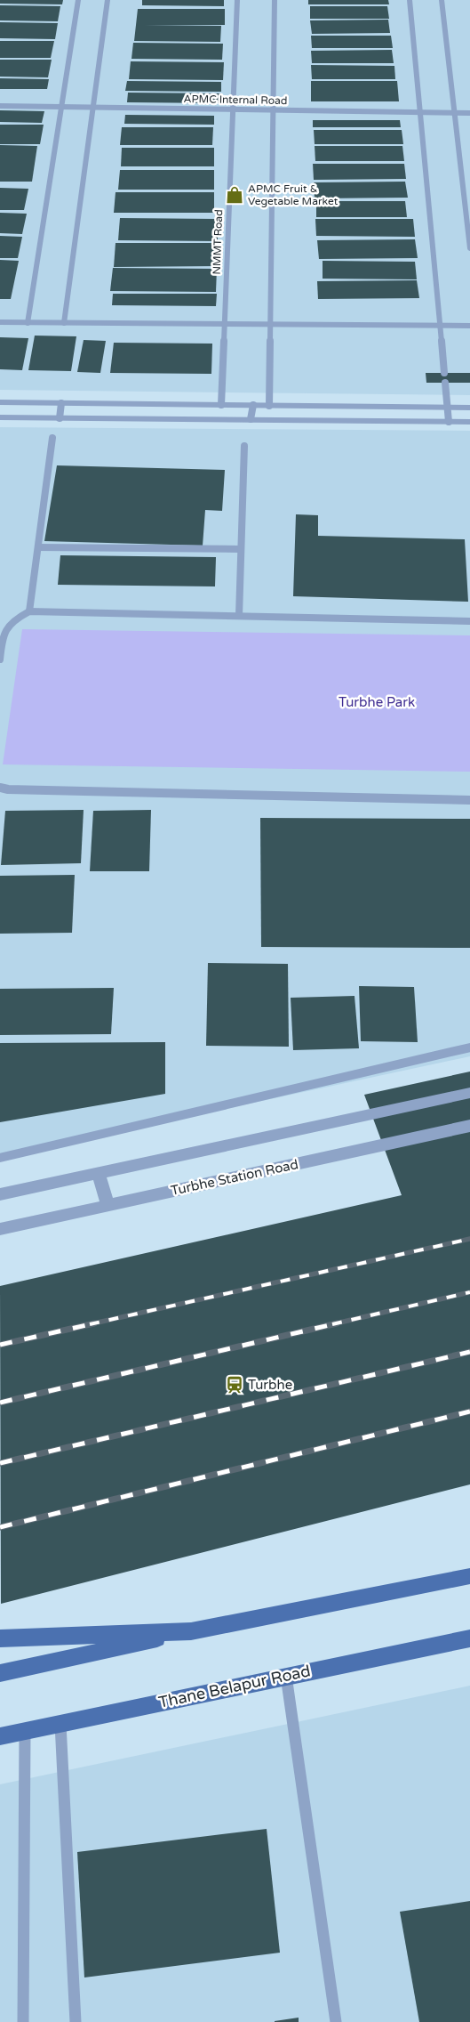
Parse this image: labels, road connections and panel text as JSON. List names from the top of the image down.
{
  "streets": {
    "main road": ["Thane Belapur Road"],
    "street": ["Turbhe Station Road"],
    "lane": ["APMC Internal Road", "NMMT Road"]
  },
  "crossings": [
    ["APMC Internal Road", "NMMT Road"]
  ],
  "parks": ["Turbhe Park"],
  "places": {
    "shop": ["APMC Fruit & Vegetable Market"],
    "station": ["Turbhe"]
  }
}
